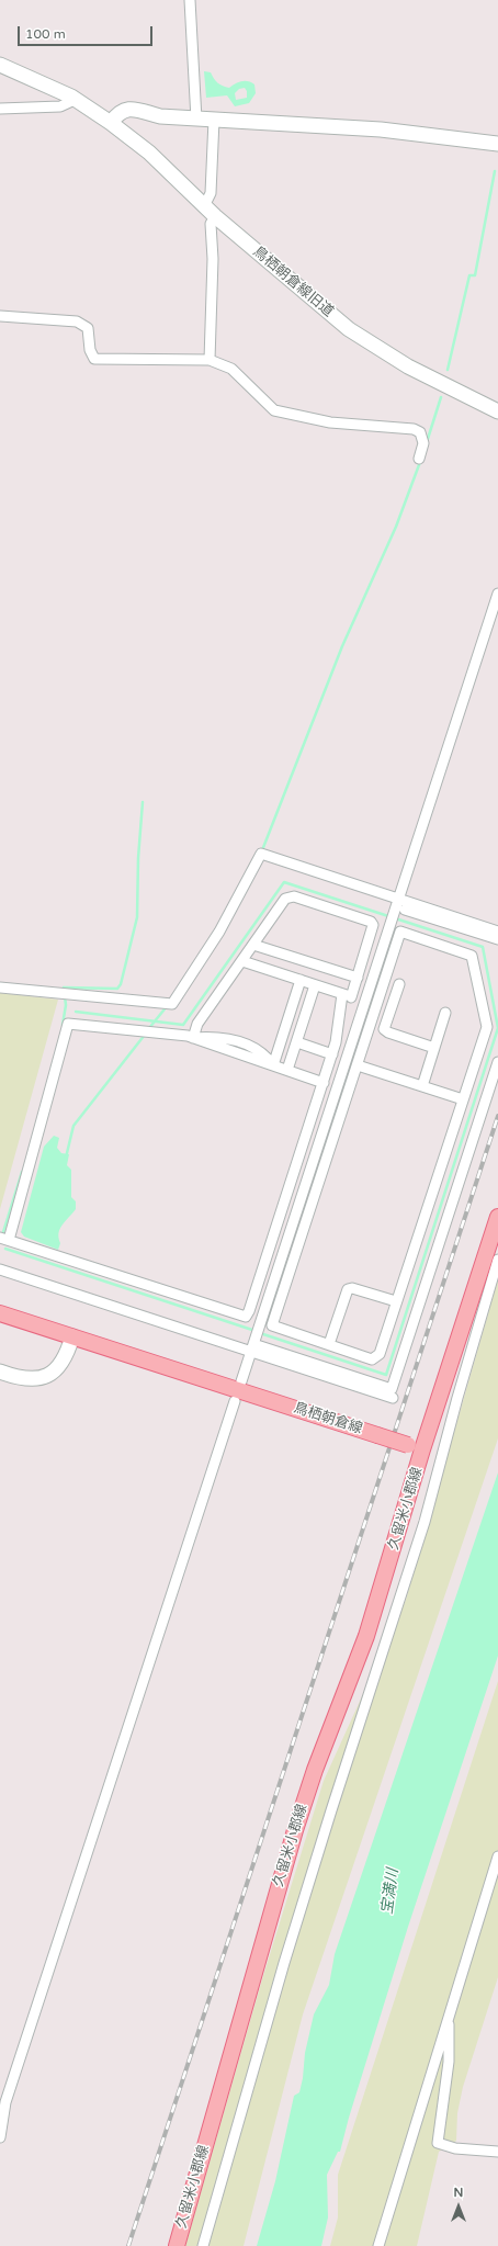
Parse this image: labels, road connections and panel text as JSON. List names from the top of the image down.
{
  "streets": {
    "main road": ["鳥栖朝倉線", "久留米小郡線"],
    "street": ["鳥栖朝倉線旧道"]
  },
  "crossings": [
    ["鳥栖朝倉線", "久留米小郡線"]
  ],
  "water": ["宝満川"],
  "scale_bar": "100 m",
  "north": "top"
}
